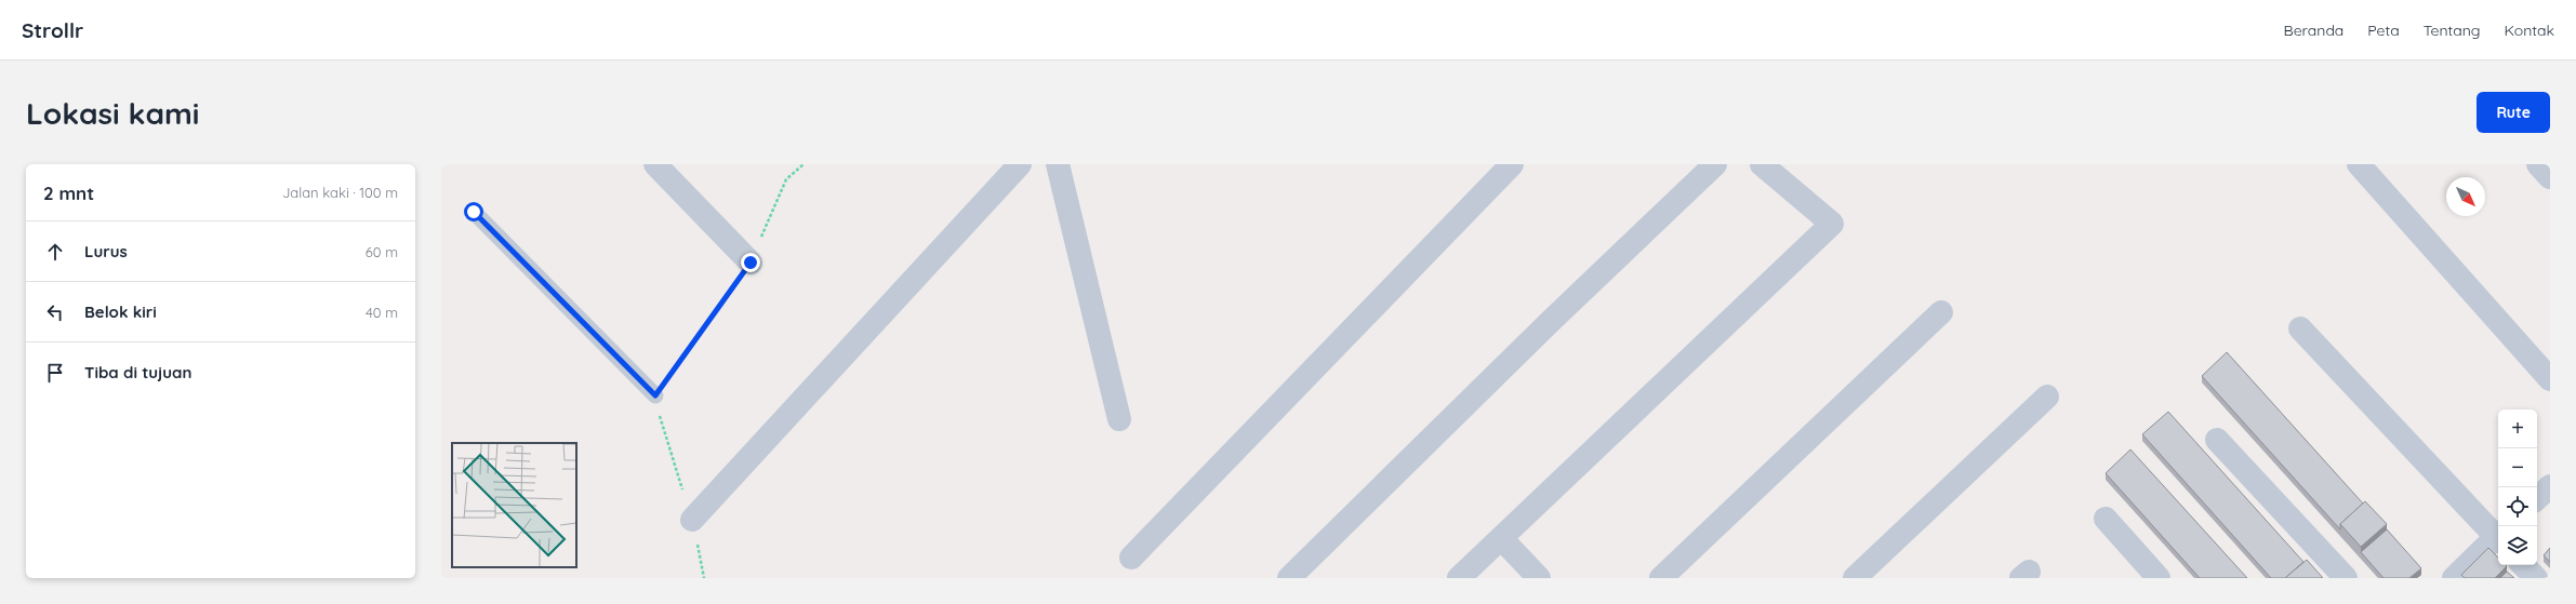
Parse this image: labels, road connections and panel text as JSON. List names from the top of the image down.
{
  "north": "bottom right",
  "page": {
    "header": "Strollr",
    "nav": [
      "Beranda",
      "Peta",
      "Tentang",
      "Kontak"
    ],
    "buttons": "Rute",
    "title": "Lokasi kami",
    "heading": ["2 mnt", "Jalan kaki · 100 m"],
    "list": [
      ["Lurus", "60 m"],
      ["Belok kiri", "40 m"],
      "Tiba di tujuan"
    ],
    "map_buttons": ["+", "−"]
  }
}
